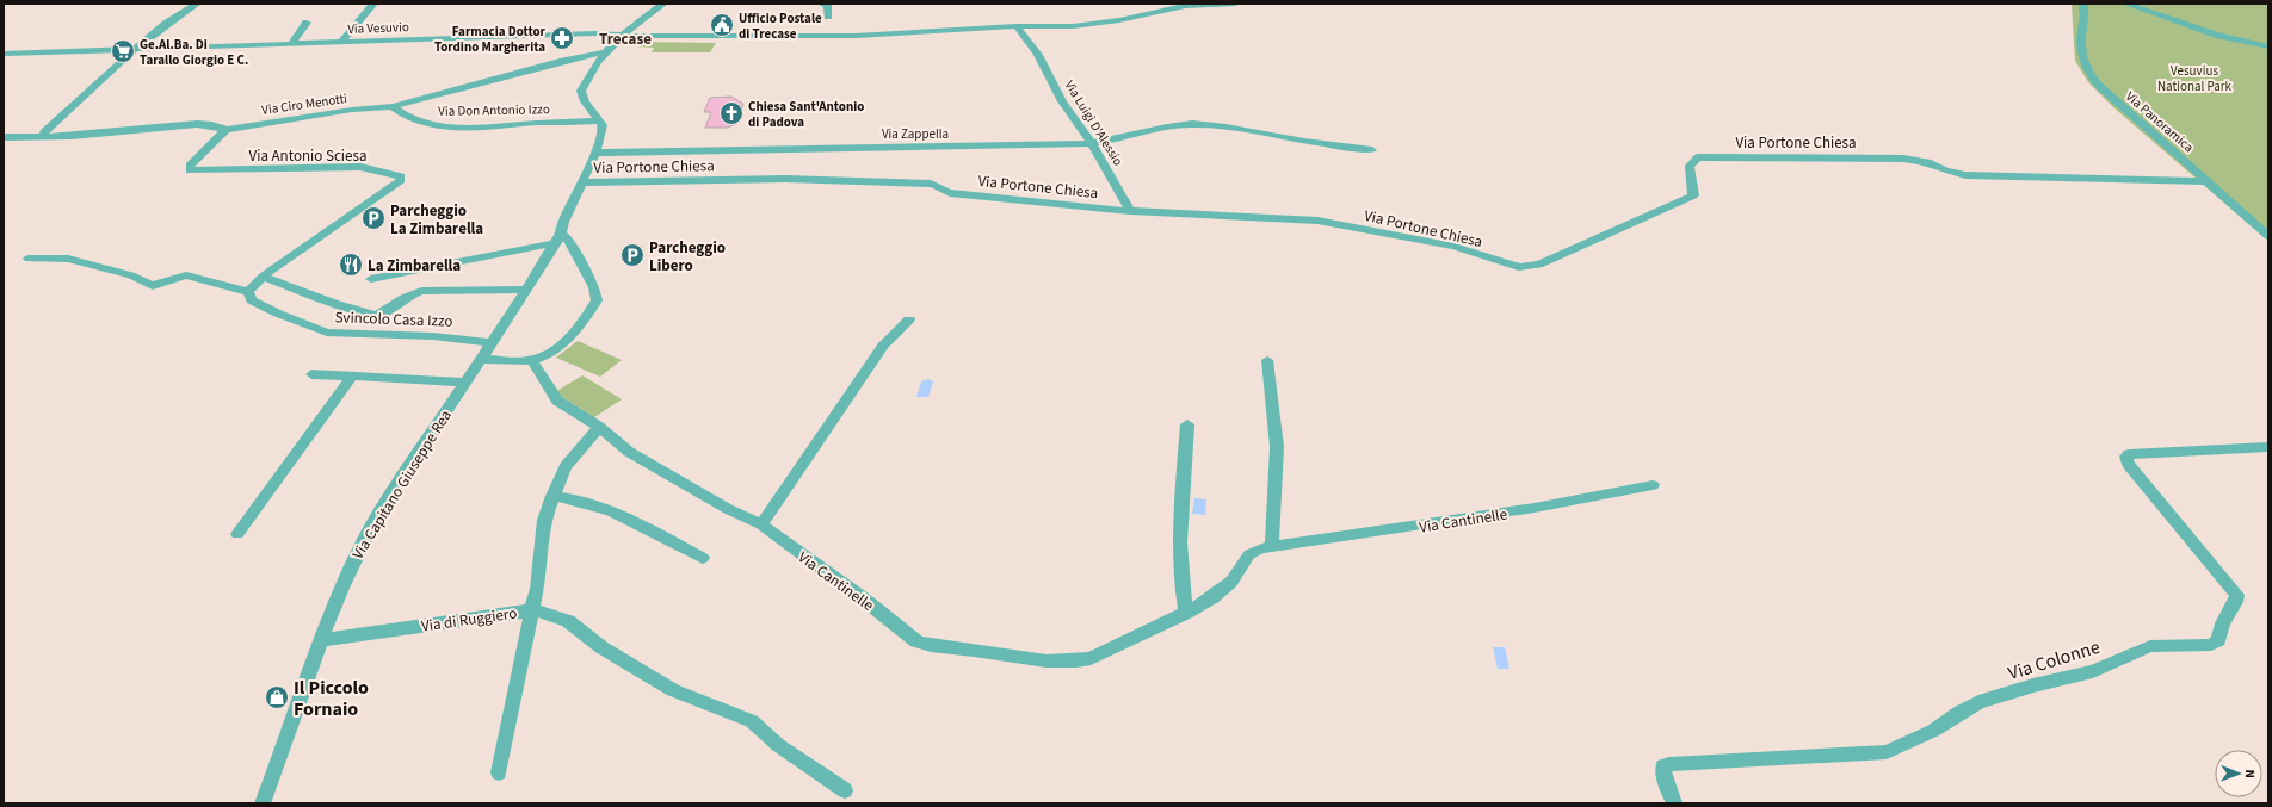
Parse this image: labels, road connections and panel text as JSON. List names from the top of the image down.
{
  "streets": {
    "street": [
      "Via Vesuvio",
      "Via Ciro Menotti",
      "Via Don Antonio Izzo",
      "Via Panoramica",
      "Via Luigi D'Alessio",
      "Via Zappella",
      "Via Portone Chiesa",
      "Via Antonio Sciesa",
      "Svincolo Casa Izzo",
      "Via Capitano Giuseppe Rea",
      "Via Cantinelle",
      "Via di Ruggiero",
      "Via Colonne"
    ]
  },
  "crossings": [
    ["Via Vesuvio", "Via Luigi D'Alessio"],
    ["Via Ciro Menotti", "Via Don Antonio Izzo"],
    ["Via Ciro Menotti", "Via Antonio Sciesa"],
    ["Via Don Antonio Izzo", "Via Capitano Giuseppe Rea"],
    ["Via Panoramica", "Via Portone Chiesa"],
    ["Via Luigi D'Alessio", "Via Zappella"],
    ["Via Luigi D'Alessio", "Via Portone Chiesa"],
    ["Via Zappella", "Via Capitano Giuseppe Rea"],
    ["Via Portone Chiesa", "Via Capitano Giuseppe Rea"],
    ["Via Antonio Sciesa", "Svincolo Casa Izzo"],
    ["Svincolo Casa Izzo", "Via Capitano Giuseppe Rea"],
    ["Via Capitano Giuseppe Rea", "Via di Ruggiero"],
    ["Via Cantinelle", "Via di Ruggiero"]
  ],
  "districts": ["Trecase"],
  "parks": ["Vesuvius National Park"],
  "places": {
    "public building": ["Ufficio Postale di Trecase"],
    "pharmacy": ["Farmacia Dottor Tordino Margherita"],
    "supermarket": ["Ge.Al.Ba. Di Tarallo Giorgio E C."],
    "church": ["Chiesa Sant'Antonio di Padova"],
    "parking": ["Parcheggio La Zimbarella", "Parcheggio Libero"],
    "restaurant": ["La Zimbarella"],
    "shop": ["Il Piccolo Fornaio"]
  },
  "north": "right"
}
